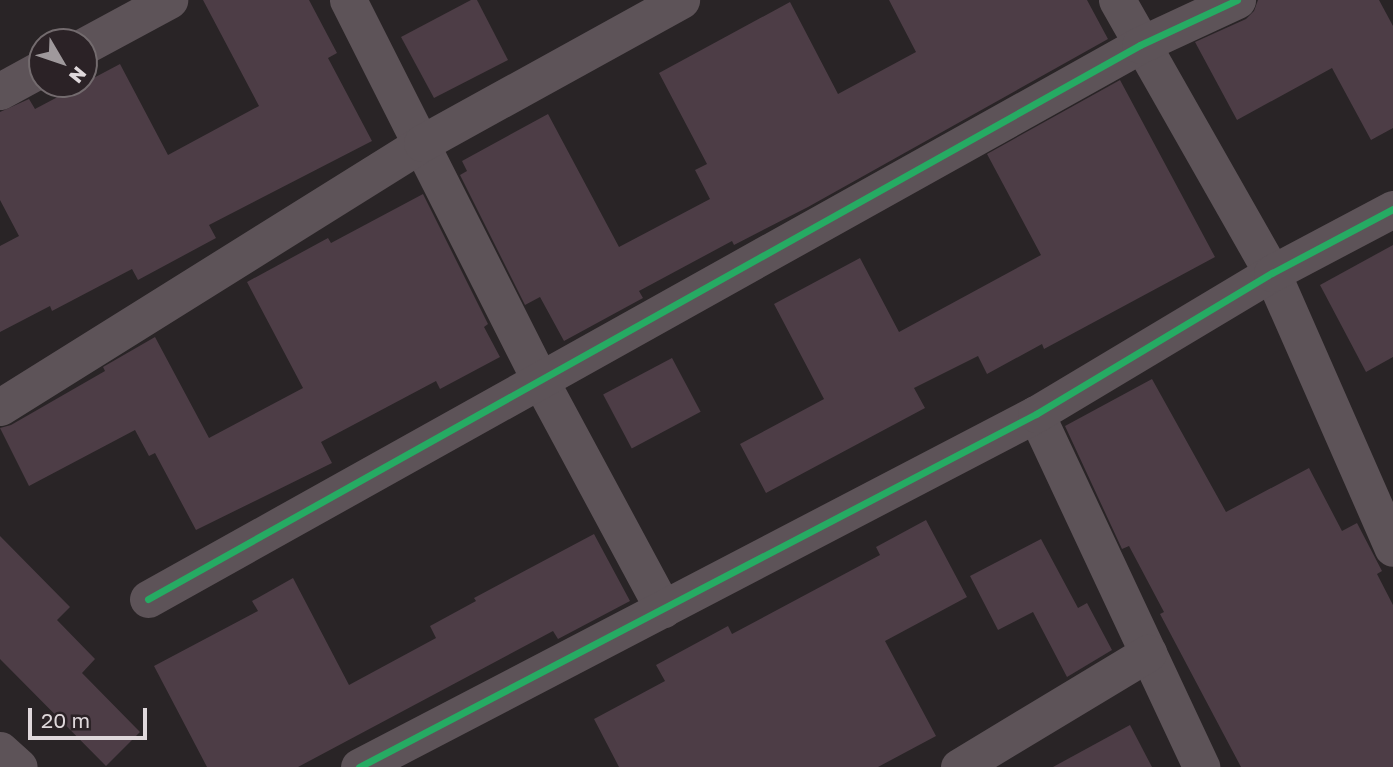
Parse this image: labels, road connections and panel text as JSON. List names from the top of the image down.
{
  "scale_bar": "20 m",
  "north": "bottom right"
}
